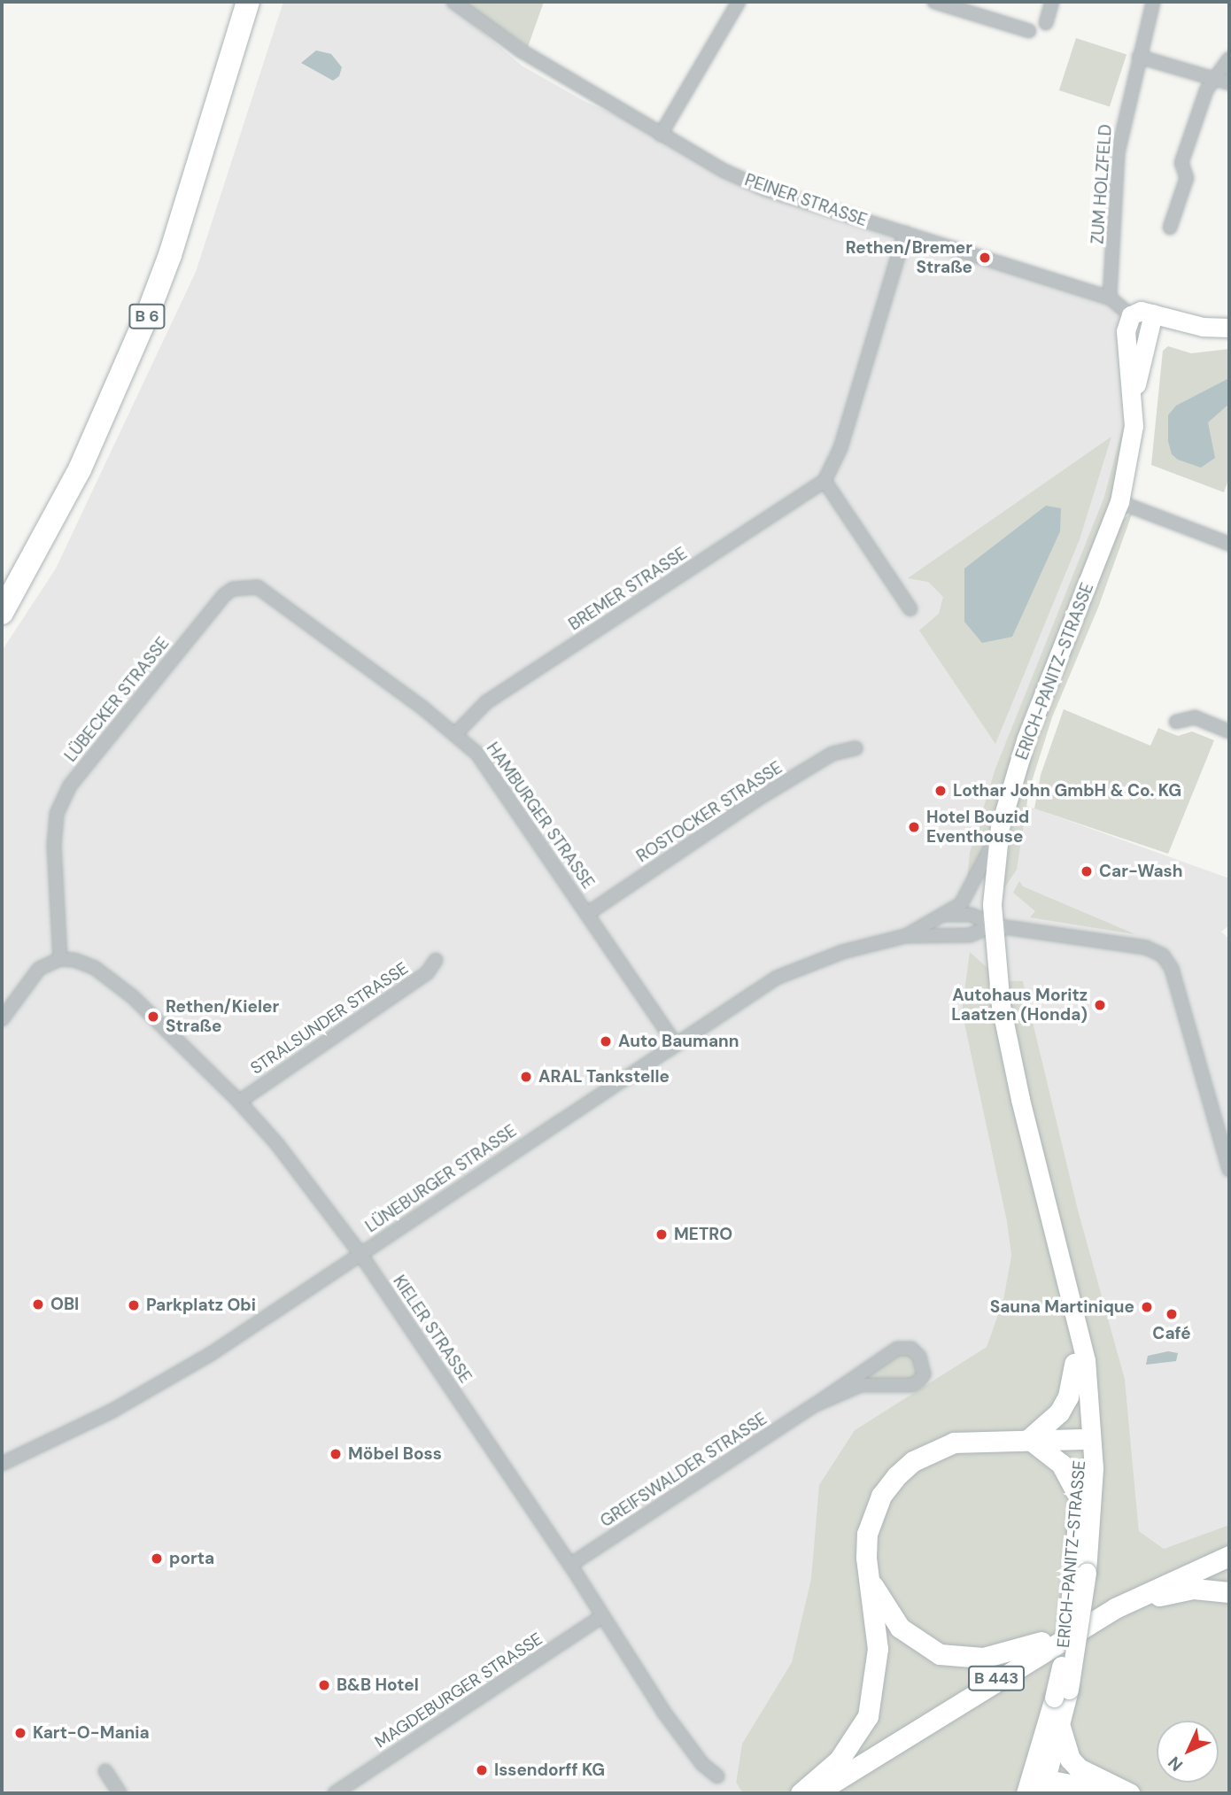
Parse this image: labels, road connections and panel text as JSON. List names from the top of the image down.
{
  "streets": {
    "highway": ["B 6"],
    "main road": ["B 443"],
    "street": [
      "ZUM HOLZFELD",
      "PEINER STRASSE",
      "BREMER STRASSE",
      "ERICH-PANITZ-STRASSE",
      "LÜBECKER STRASSE",
      "ROSTOCKER STRASSE",
      "HAMBURGER STRASSE",
      "STRALSUNDER STRASSE",
      "LÜNEBURGER STRASSE",
      "KIELER STRASSE",
      "GREIFSWALDER STRASSE",
      "MAGDEBURGER STRASSE"
    ]
  },
  "crossings": [
    ["ZUM HOLZFELD", "PEINER STRASSE"],
    ["PEINER STRASSE", "ERICH-PANITZ-STRASSE"],
    ["BREMER STRASSE", "HAMBURGER STRASSE"],
    ["ERICH-PANITZ-STRASSE", "LÜNEBURGER STRASSE"],
    ["LÜBECKER STRASSE", "HAMBURGER STRASSE"],
    ["LÜBECKER STRASSE", "KIELER STRASSE"],
    ["ROSTOCKER STRASSE", "HAMBURGER STRASSE"],
    ["HAMBURGER STRASSE", "LÜNEBURGER STRASSE"],
    ["STRALSUNDER STRASSE", "KIELER STRASSE"],
    ["LÜNEBURGER STRASSE", "KIELER STRASSE"],
    ["KIELER STRASSE", "GREIFSWALDER STRASSE"],
    ["KIELER STRASSE", "MAGDEBURGER STRASSE"]
  ],
  "places": [
    "Rethen/Bremer Straße",
    "Lothar John GmbH & Co. KG",
    "Hotel Bouzid Eventhouse",
    "Car-Wash",
    "Autohaus Moritz Laatzen (Honda)",
    "Rethen/Kieler Straße",
    "Auto Baumann",
    "ARAL Tankstelle",
    "METRO",
    "OBI",
    "Parkplatz Obi",
    "Sauna Martinique",
    "Café",
    "Möbel Boss",
    "porta",
    "B&B Hotel",
    "Kart-O-Mania",
    "Issendorff KG"
  ],
  "north": "bottom left"
}
